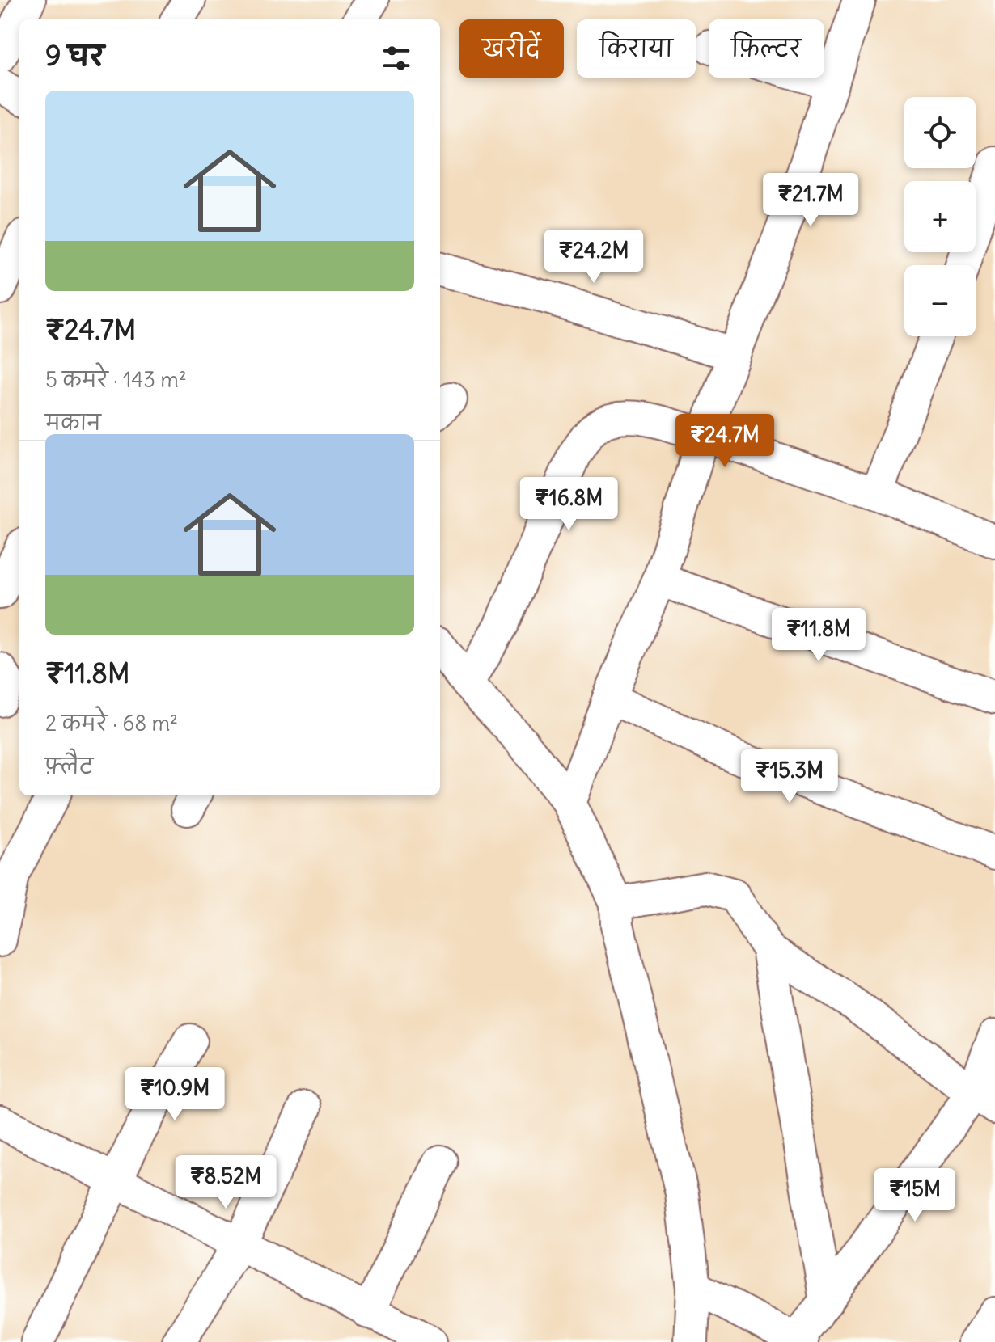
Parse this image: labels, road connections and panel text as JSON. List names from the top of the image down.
{
  "page": {
    "chip": ["खरीदें", "किराया", "फ़िल्टर"],
    "heading": "9 घर",
    "map_buttons": ["+", "−"],
    "list": [
      {
        "name": "₹24.7M",
        "note": "5 कमरे · 143 m² · मकान"
      },
      {
        "name": "₹11.8M",
        "note": "2 कमरे · 68 m² · फ़्लैट"
      }
    ],
    "price": [
      "₹21.7M",
      "₹24.2M",
      "₹24.7M",
      "₹16.8M",
      "₹11.8M",
      "₹15.3M",
      "₹10.9M",
      "₹8.52M",
      "₹15M"
    ]
  }
}
